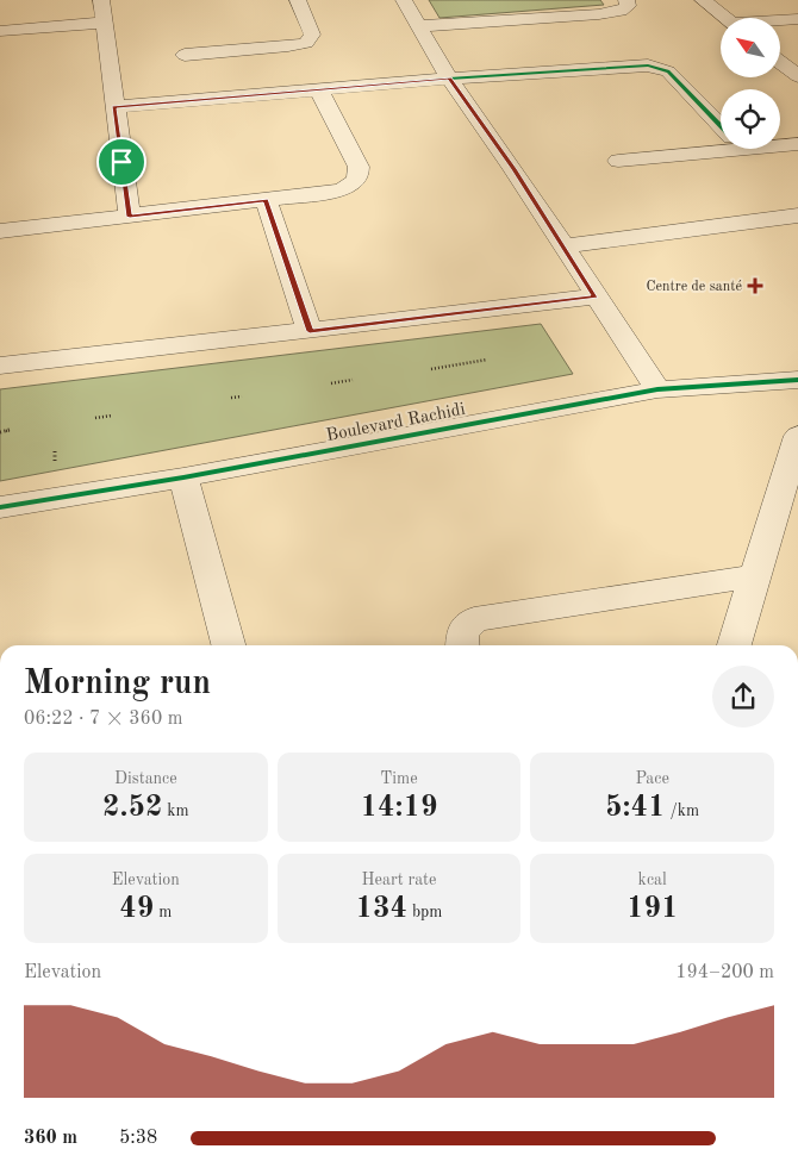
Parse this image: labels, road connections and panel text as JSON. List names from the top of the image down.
{
  "streets": {
    "street": ["Boulevard Rachidi"]
  },
  "places": {
    "health": ["Centre de santé"]
  },
  "north": "top left",
  "page": {
    "heading": ["Morning run", "06:22 · 7 × 360 m"],
    "stats": [
      ["Distance", "2.52 km"],
      ["Time", "14:19"],
      ["Pace", "5:41 /km"],
      ["Elevation", "49 m"],
      ["Heart rate", "134 bpm"],
      ["kcal", "191"]
    ],
    "chart": ["Elevation", "194–200 m"],
    "list": [
      {
        "name": "360 m",
        "note": "5:38"
      }
    ]
  }
}
